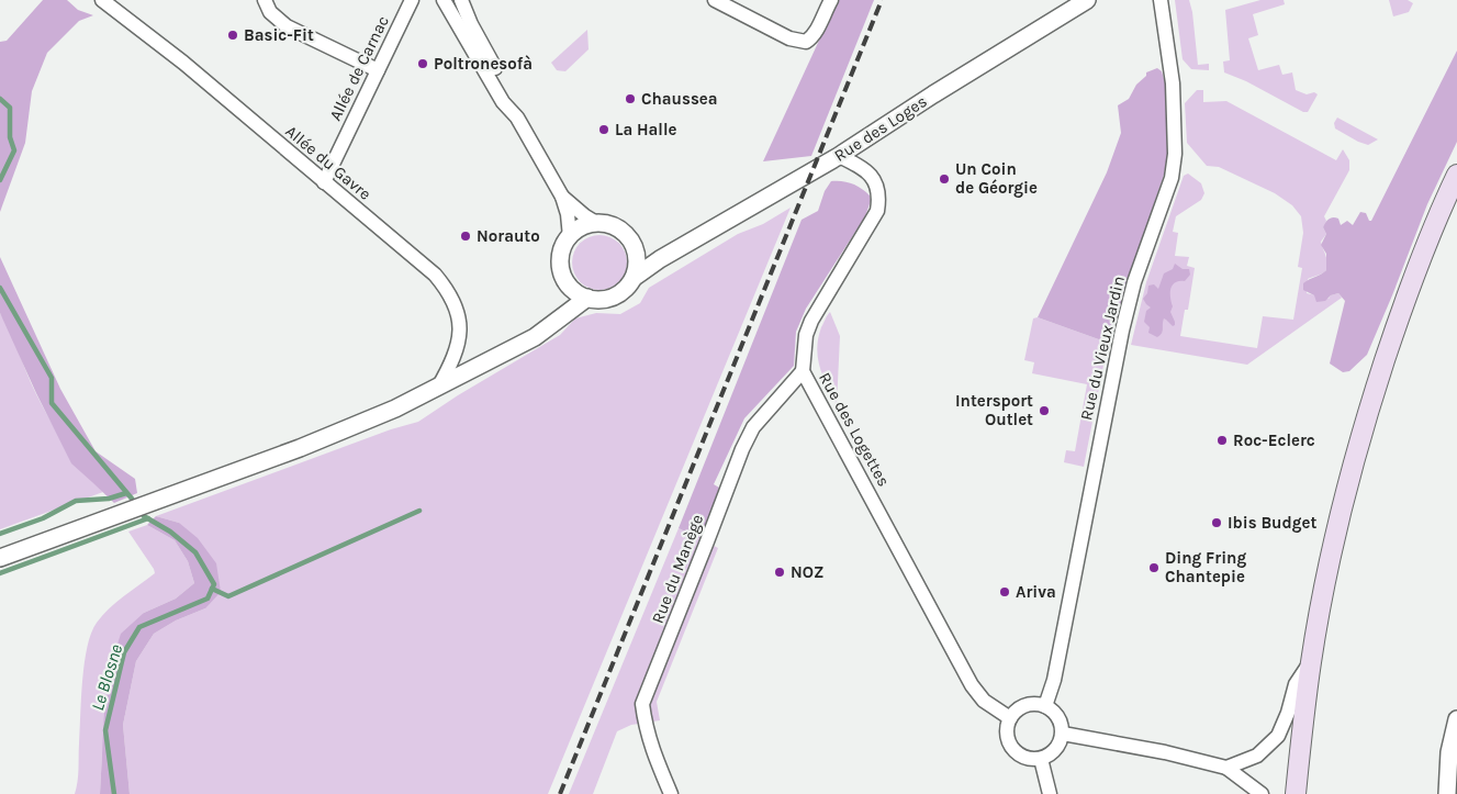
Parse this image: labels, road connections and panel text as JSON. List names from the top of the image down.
{
  "streets": {
    "street": [
      "Allée de Carnac",
      "Rue des Loges",
      "Allée du Gavre",
      "Rue du Vieux Jardin",
      "Rue des Logettes",
      "Rue du Manège"
    ]
  },
  "crossings": [
    ["Allée de Carnac", "Allée du Gavre"],
    ["Rue des Loges", "Rue des Logettes"],
    ["Rue du Vieux Jardin", "Rue des Logettes"],
    ["Rue des Logettes", "Rue du Manège"]
  ],
  "water": ["Le Blosne"],
  "places": [
    "Basic-Fit",
    "Poltronesofà",
    "Chaussea",
    "La Halle",
    "Un Coin de Géorgie",
    "Norauto",
    "Intersport Outlet",
    "Roc-Eclerc",
    "Ibis Budget",
    "Ding Fring Chantepie",
    "NOZ",
    "Ariva"
  ]
}
